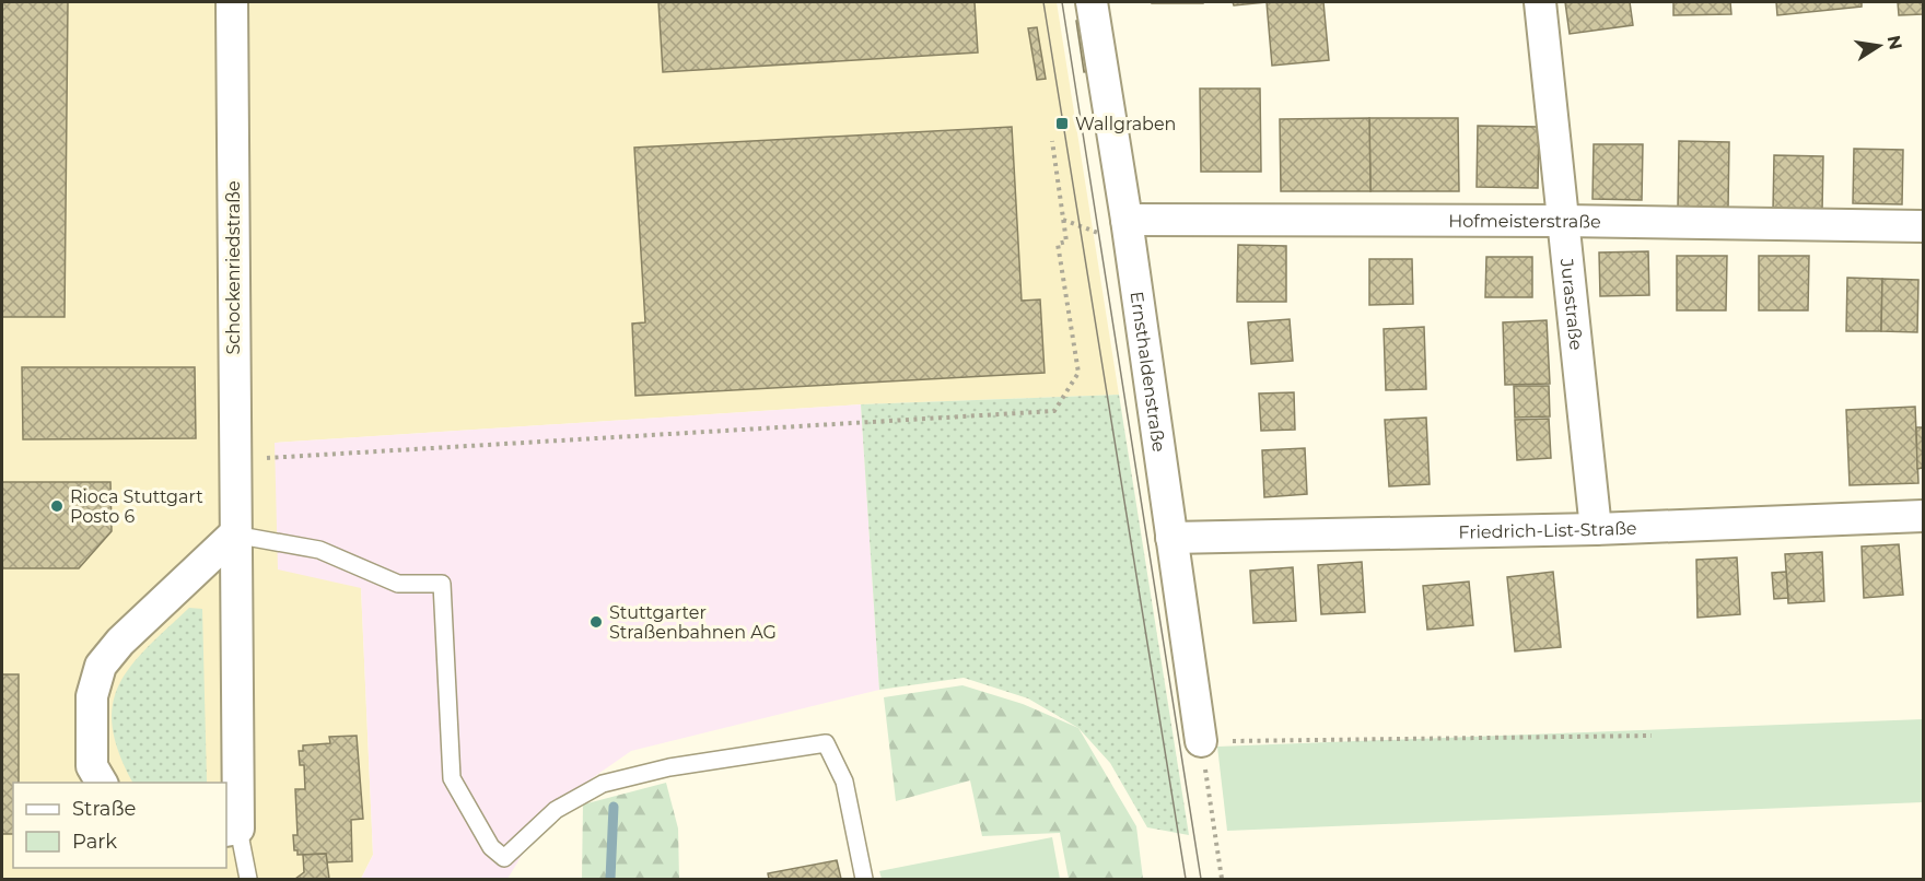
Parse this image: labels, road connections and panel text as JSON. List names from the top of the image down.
{
  "streets": {
    "street": [
      "Hofmeisterstraße",
      "Schockenriedstraße",
      "Jurastraße",
      "Ernsthaldenstraße",
      "Friedrich-List-Straße"
    ]
  },
  "crossings": [
    ["Hofmeisterstraße", "Jurastraße"],
    ["Hofmeisterstraße", "Ernsthaldenstraße"],
    ["Jurastraße", "Friedrich-List-Straße"],
    ["Ernsthaldenstraße", "Friedrich-List-Straße"]
  ],
  "places": {
    "transit": ["Wallgraben"],
    "other": ["Rioca Stuttgart Posto 6", "Stuttgarter Straßenbahnen AG"]
  },
  "legend": ["Straße", "Park"],
  "north": "right"
}
